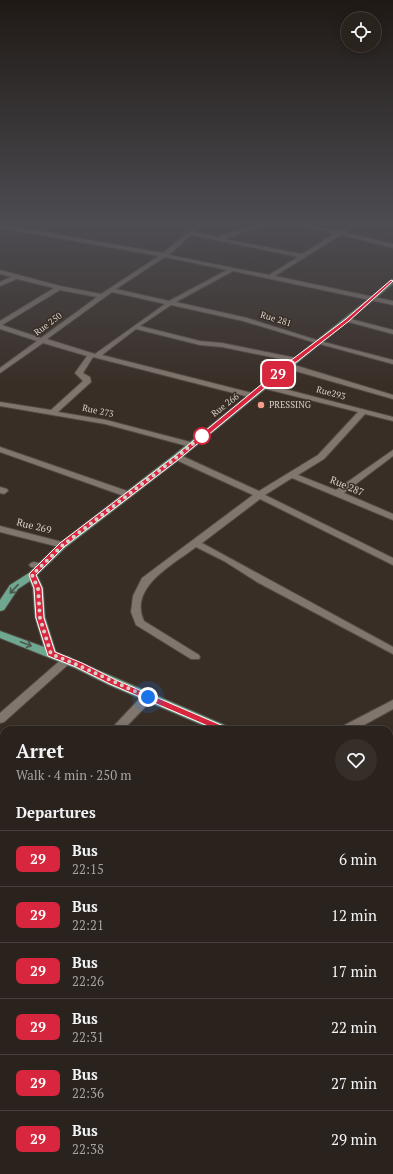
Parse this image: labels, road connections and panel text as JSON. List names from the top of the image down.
{
  "streets": {
    "main road": ["Rue 266"],
    "street": [
      "Rue 281",
      "Rue 250",
      "Rue293",
      "Rue 273",
      "Rue 287",
      "Rue 269"
    ]
  },
  "crossings": [
    ["Rue 281", "Rue 250"],
    ["Rue 281", "Rue 266"],
    ["Rue293", "Rue 266"],
    ["Rue 266", "Rue 273"],
    ["Rue 266", "Rue 269"]
  ],
  "places": ["PRESSING"],
  "lines": ["bus line 29"],
  "page": {
    "on_map": "29",
    "heading": [
      ["Arret", "Walk · 4 min · 250 m"],
      "Departures"
    ],
    "list": [
      {
        "mark": "29",
        "name": "Bus",
        "note": "22:15",
        "value": "6 min"
      },
      {
        "mark": "29",
        "name": "Bus",
        "note": "22:21",
        "value": "12 min"
      },
      {
        "mark": "29",
        "name": "Bus",
        "note": "22:26",
        "value": "17 min"
      },
      {
        "mark": "29",
        "name": "Bus",
        "note": "22:31",
        "value": "22 min"
      },
      {
        "mark": "29",
        "name": "Bus",
        "note": "22:36",
        "value": "27 min"
      },
      {
        "mark": "29",
        "name": "Bus",
        "note": "22:38",
        "value": "29 min"
      }
    ]
  }
}
